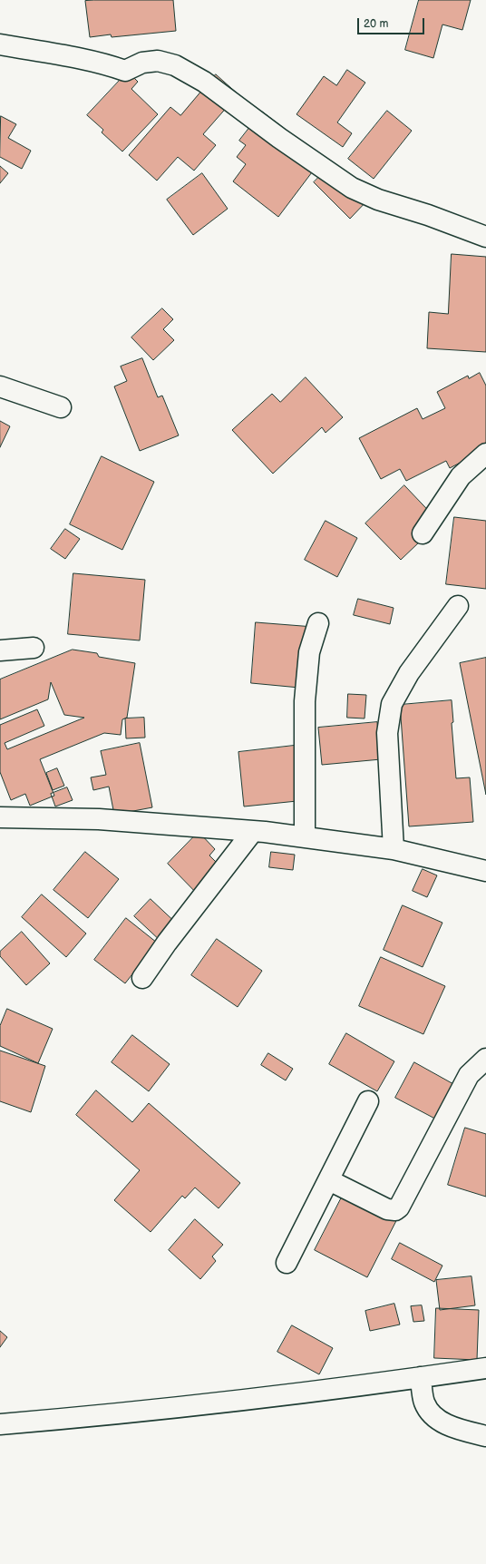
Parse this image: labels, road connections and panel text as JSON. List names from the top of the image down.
{
  "scale_bar": "20 m"
}
